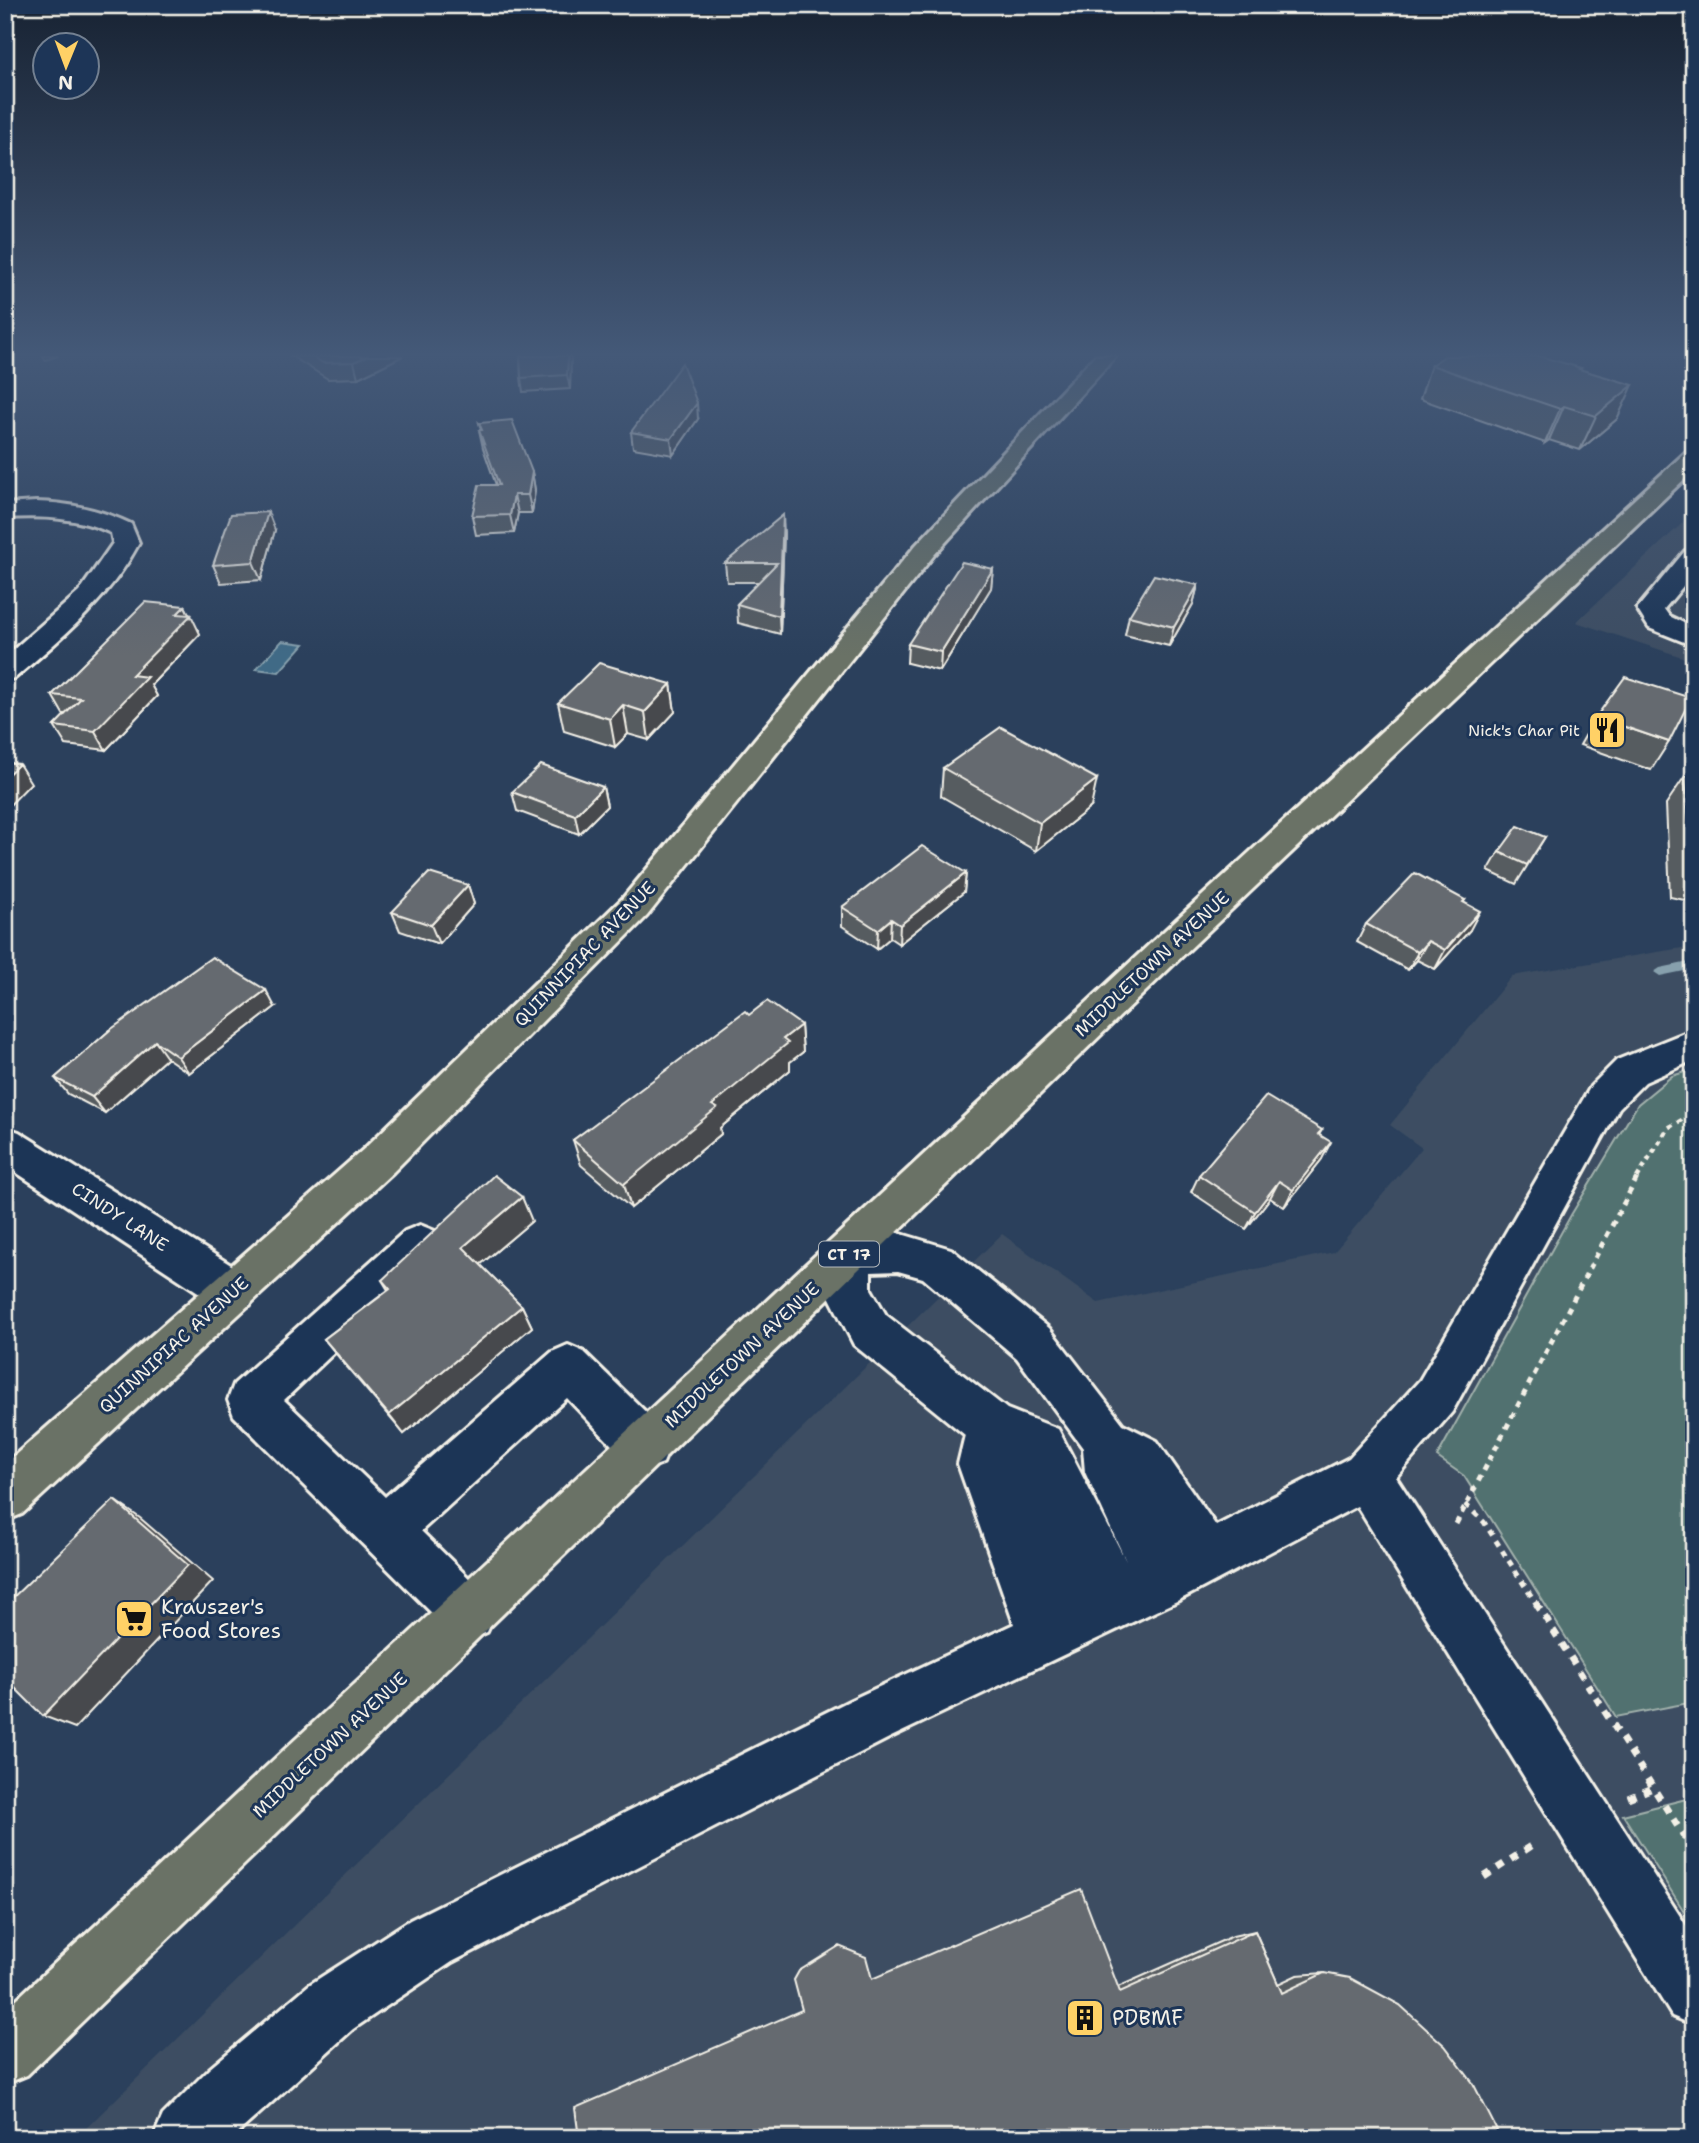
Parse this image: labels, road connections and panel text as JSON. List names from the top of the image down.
{
  "streets": {
    "main road": ["QUINNIPIAC AVENUE", "MIDDLETOWN AVENUE", "CT 17"],
    "street": ["CINDY LANE"]
  },
  "crossings": [
    ["QUINNIPIAC AVENUE", "CINDY LANE"]
  ],
  "places": {
    "restaurant": ["Nick's Char Pit"],
    "supermarket": ["Krauszer's Food Stores"],
    "building": ["PDBMF"]
  },
  "north": "bottom"
}
